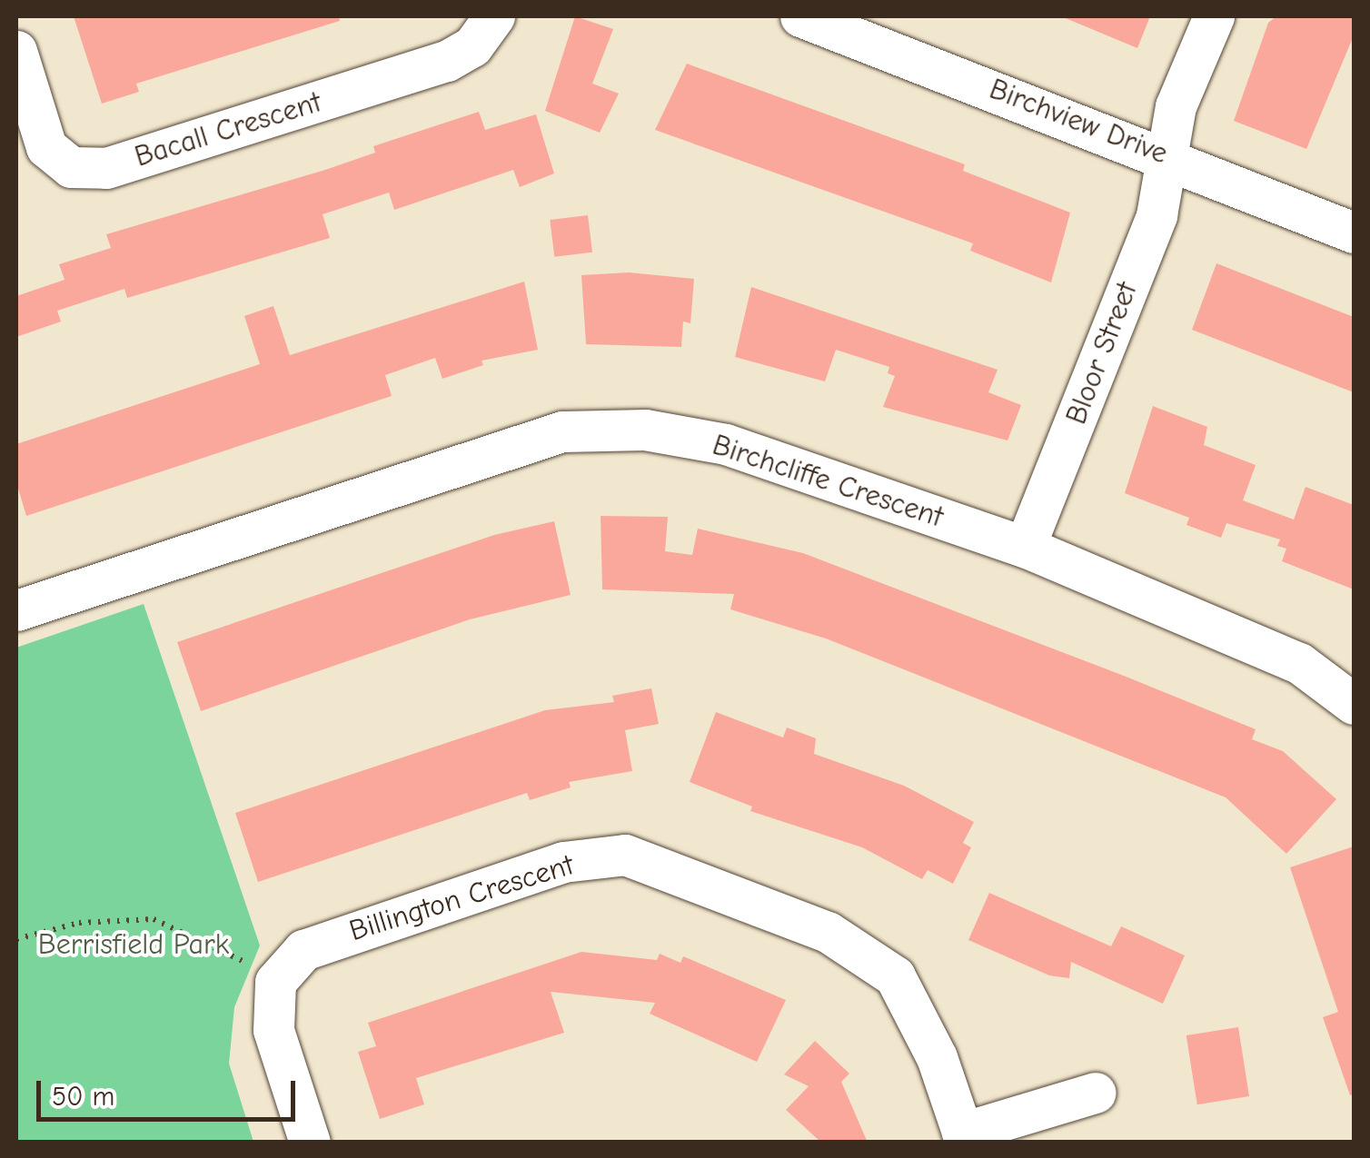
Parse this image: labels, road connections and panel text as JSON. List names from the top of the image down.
{
  "streets": {
    "street": [
      "Birchview Drive",
      "Bacall Crescent",
      "Bloor Street",
      "Birchcliffe Crescent",
      "Billington Crescent"
    ]
  },
  "crossings": [
    ["Birchview Drive", "Bloor Street"],
    ["Bloor Street", "Birchcliffe Crescent"]
  ],
  "parks": ["Berrisfield Park"],
  "scale_bar": "50 m"
}
